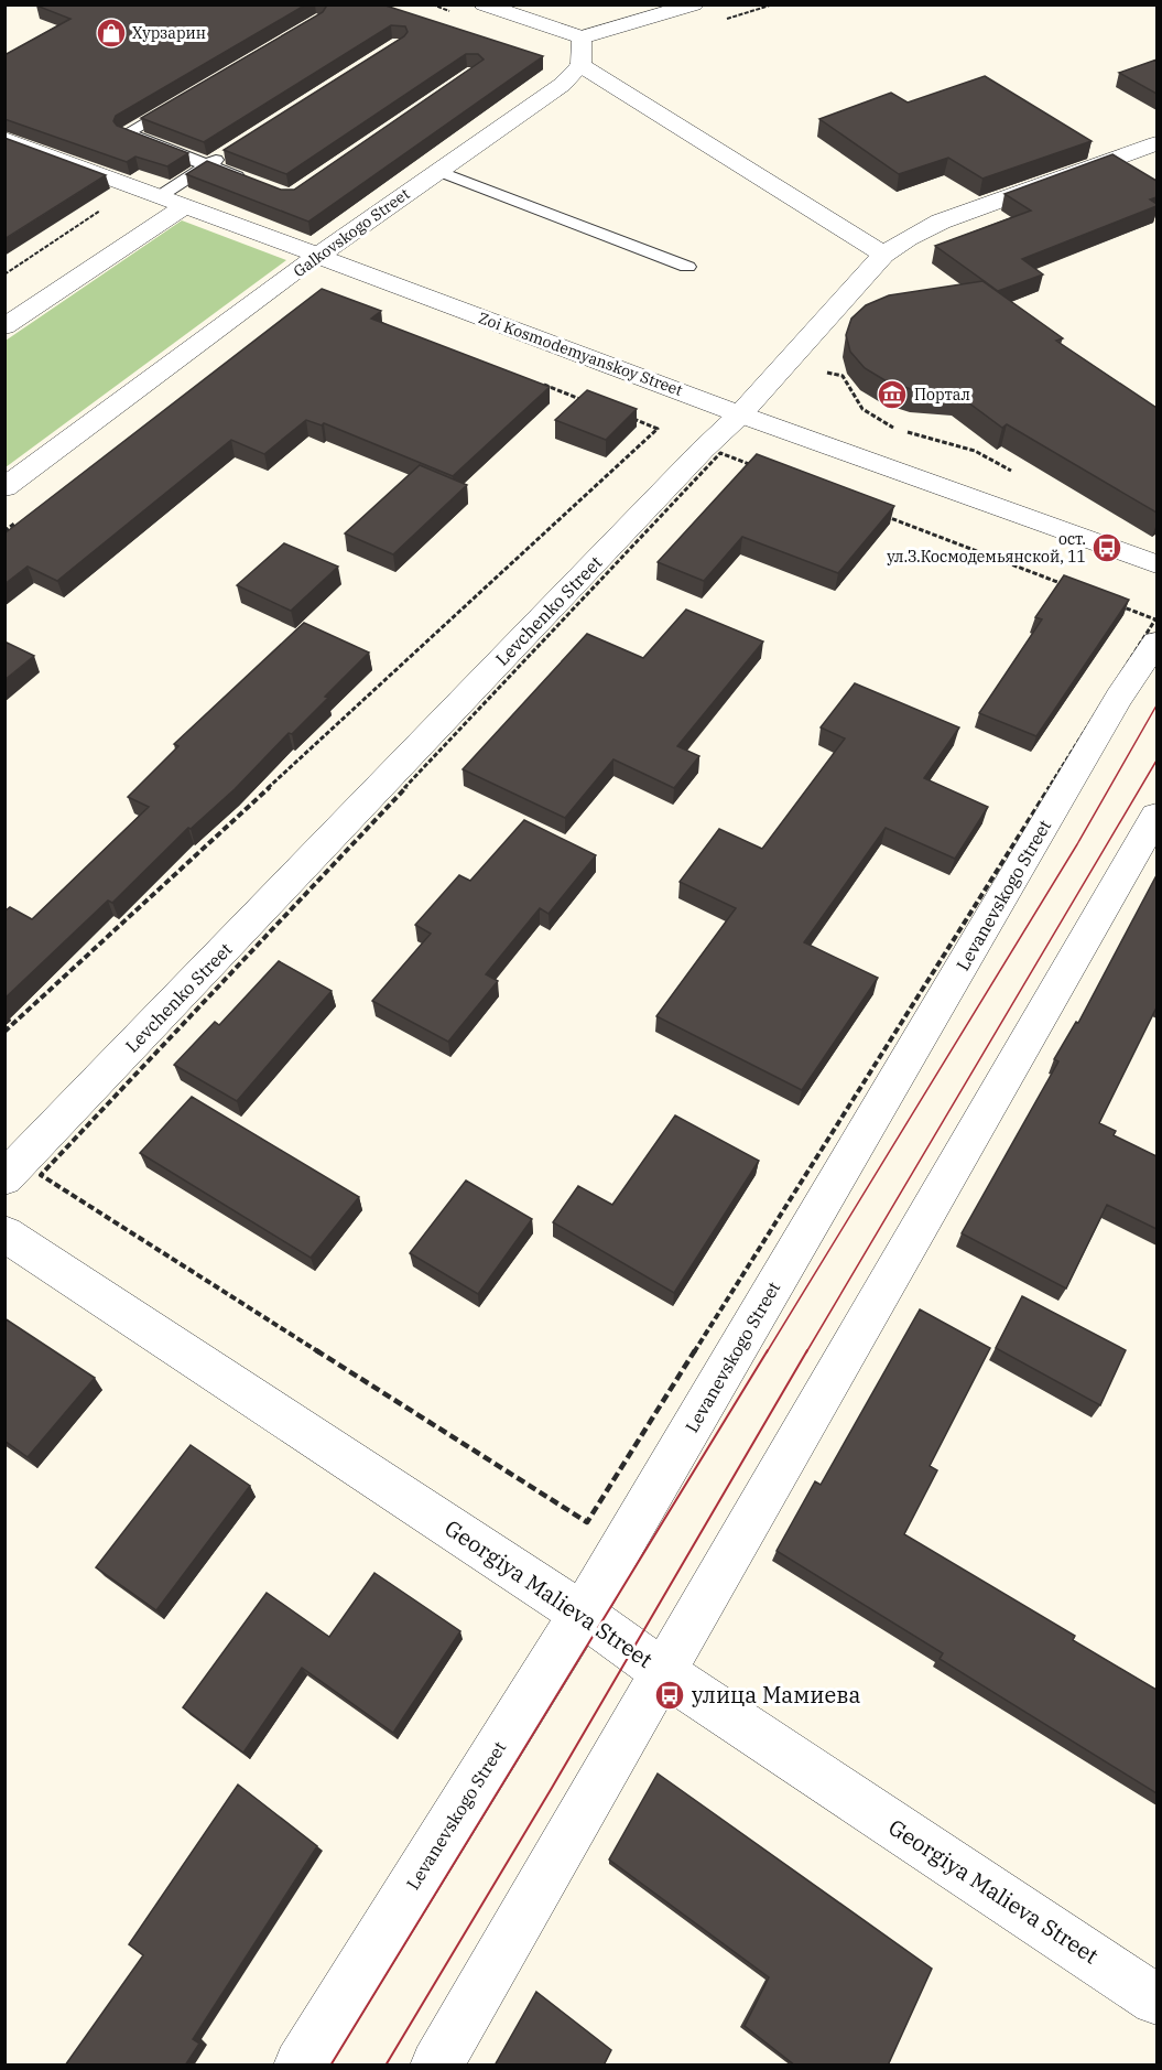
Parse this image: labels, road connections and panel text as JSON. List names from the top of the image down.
{
  "streets": {
    "street": [
      "Galkovskogo Street",
      "Zoi Kosmodemyanskoy Street",
      "Levchenko Street",
      "Levanevskogo Street",
      "Georgiya Malieva Street"
    ]
  },
  "crossings": [
    ["Galkovskogo Street", "Zoi Kosmodemyanskoy Street"],
    ["Zoi Kosmodemyanskoy Street", "Levchenko Street"],
    ["Levanevskogo Street", "Georgiya Malieva Street"]
  ],
  "places": {
    "shop": ["Хурзарин"],
    "museum": ["Портал"],
    "bus stop": ["ост. ул.З.Космодемьянской, 11", "улица Мамиева"]
  }
}
